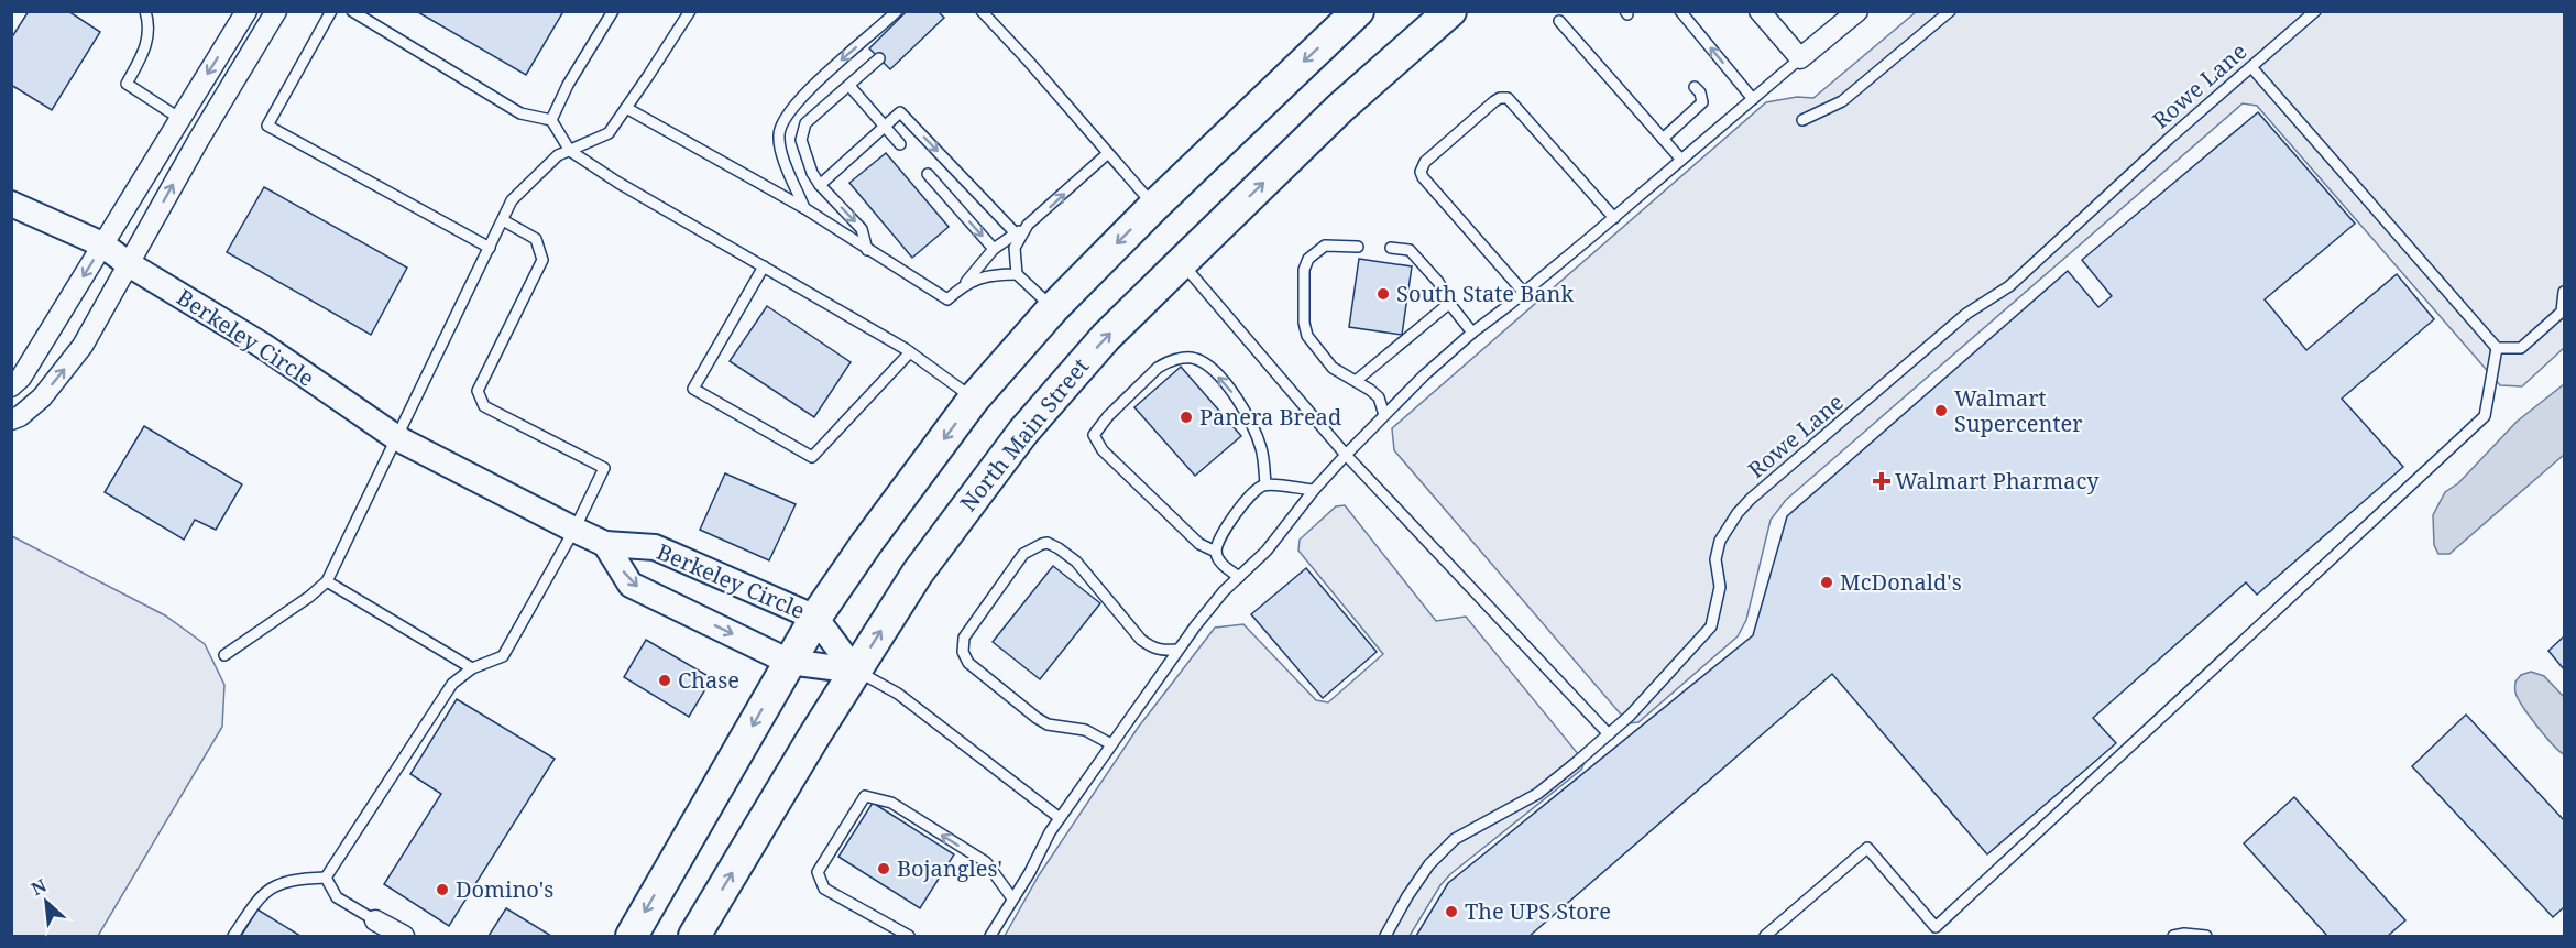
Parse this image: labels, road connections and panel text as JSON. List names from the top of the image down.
{
  "streets": {
    "main road": ["North Main Street"],
    "street": ["Berkeley Circle"],
    "lane": ["Rowe Lane"]
  },
  "crossings": [
    ["Berkeley Circle", "North Main Street"]
  ],
  "places": {
    "other": [
      "South State Bank",
      "Walmart Supercenter",
      "Panera Bread",
      "McDonald's",
      "Chase",
      "Bojangles'",
      "Domino's",
      "The UPS Store"
    ],
    "health": ["Walmart Pharmacy"]
  },
  "north": "top left"
}
